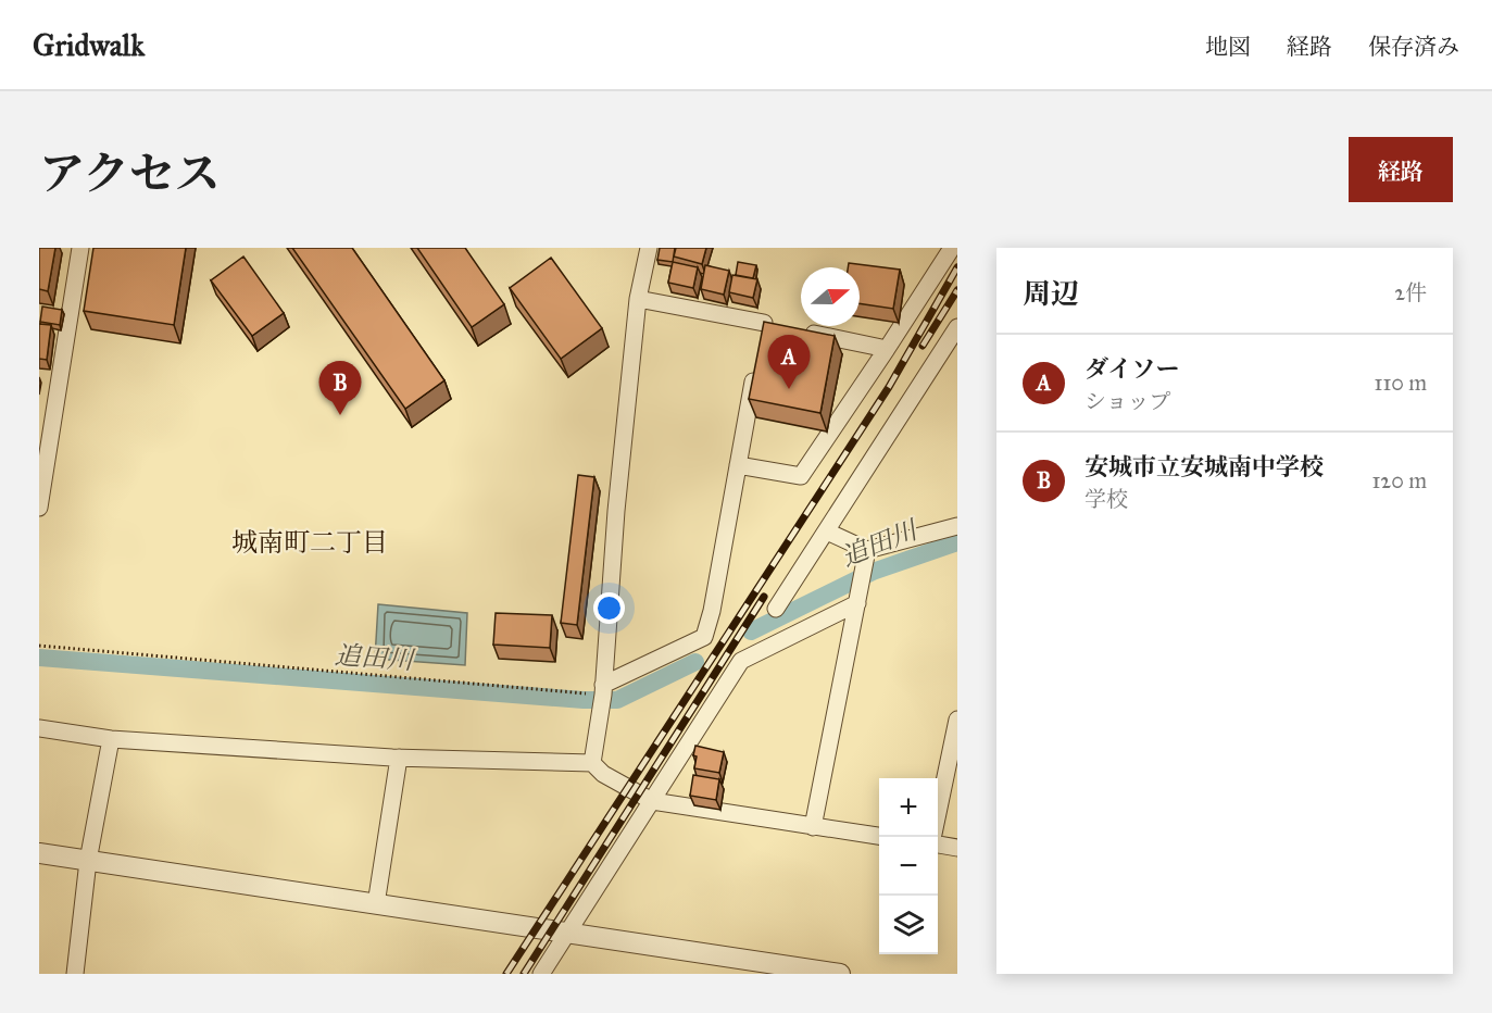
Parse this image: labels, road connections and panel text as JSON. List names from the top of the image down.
{
  "districts": ["城南町二丁目"],
  "water": ["追田川"],
  "north": "right",
  "page": {
    "header": "Gridwalk",
    "nav": ["地図", "経路", "保存済み"],
    "title": "アクセス",
    "buttons": "経路",
    "heading": ["周辺", "2件"],
    "list": [
      {
        "mark": "A",
        "name": "ダイソー",
        "note": "ショップ",
        "value": "110 m"
      },
      {
        "mark": "B",
        "name": "安城市立安城南中学校",
        "note": "学校",
        "value": "120 m"
      }
    ],
    "pins": ["A", "B"],
    "map_buttons": ["+", "−"]
  }
}
